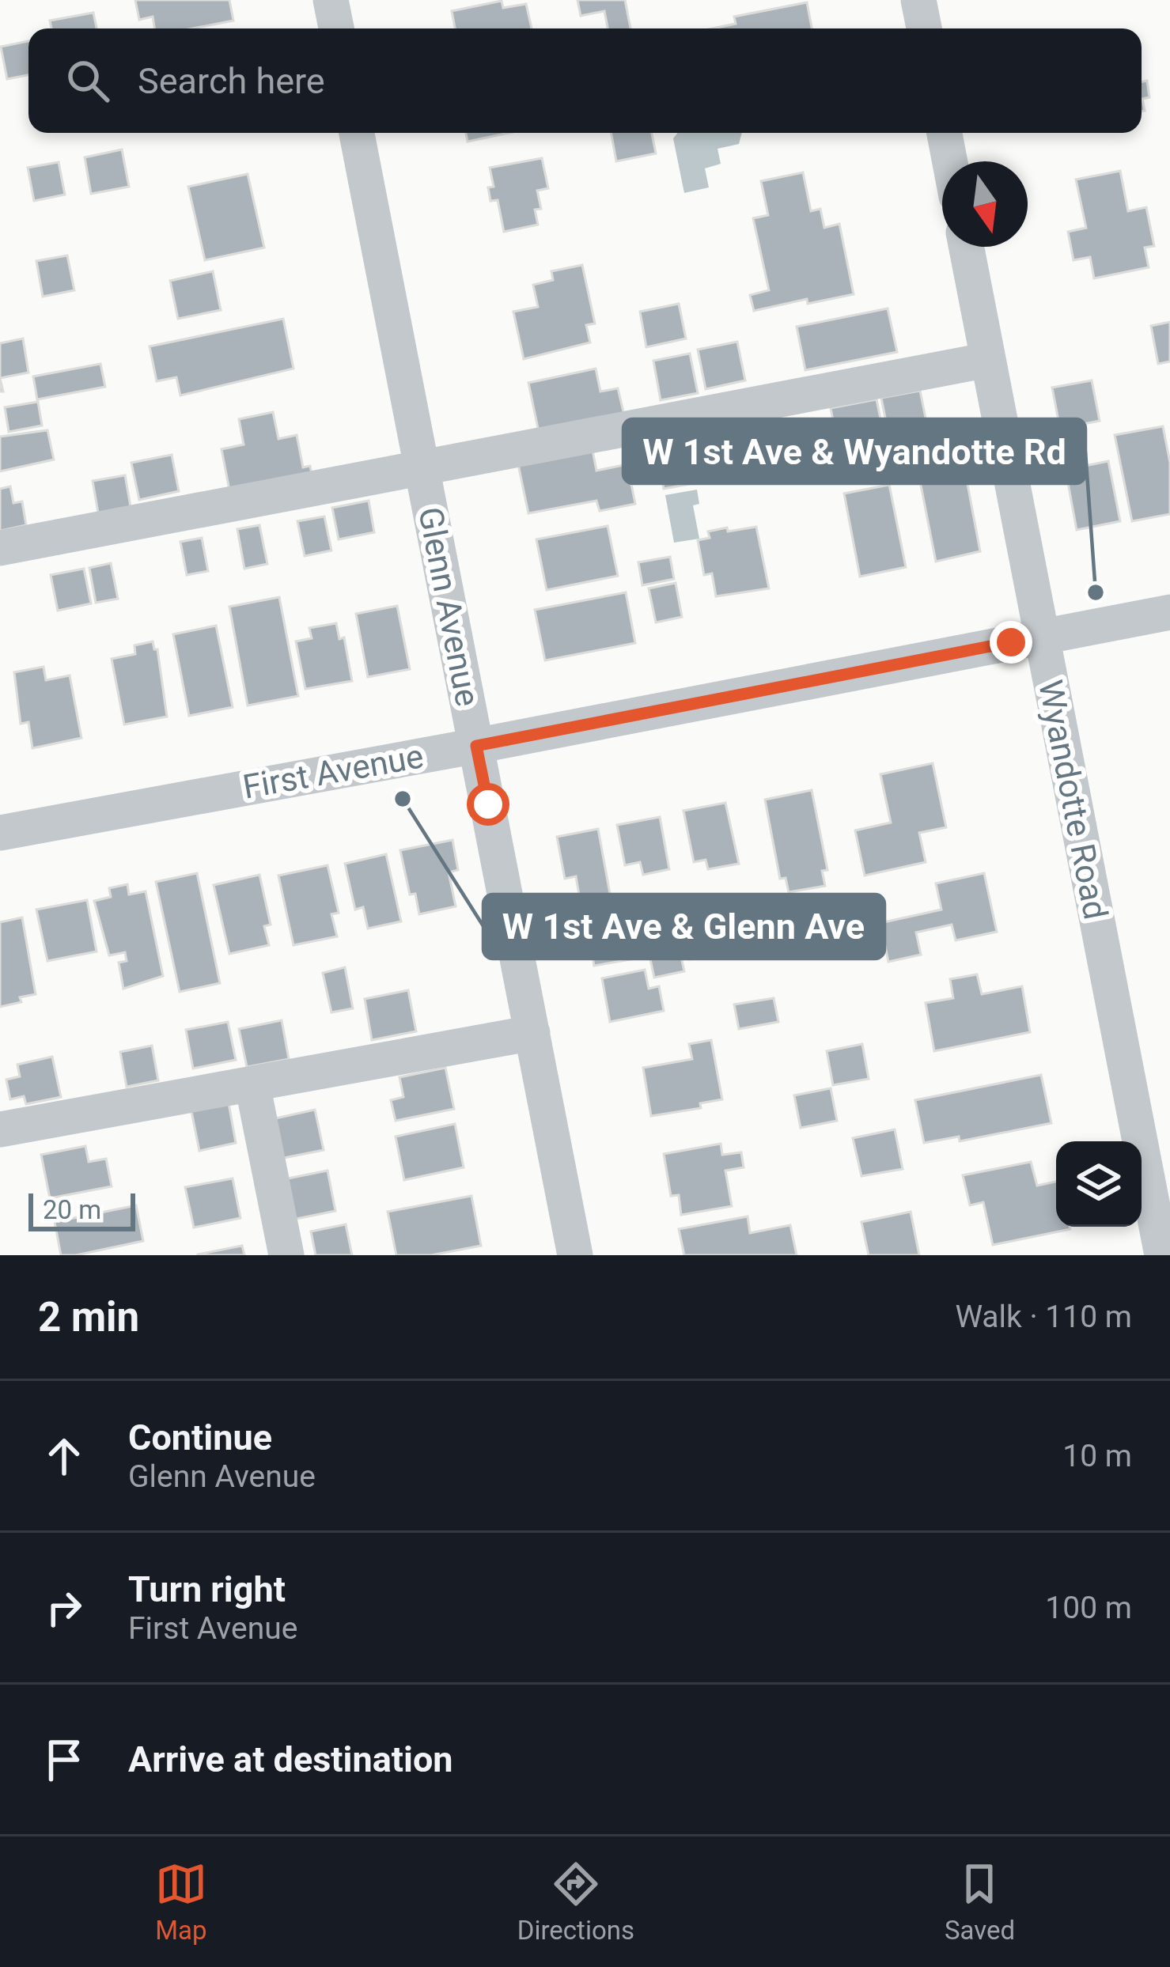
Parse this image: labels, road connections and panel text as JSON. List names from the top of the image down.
{
  "streets": {
    "street": ["Glenn Avenue", "First Avenue", "Wyandotte Road"]
  },
  "crossings": [
    ["Glenn Avenue", "First Avenue"],
    ["First Avenue", "Wyandotte Road"]
  ],
  "places": ["W 1st Ave & Wyandotte Rd", "W 1st Ave & Glenn Ave"],
  "scale_bar": "20 m",
  "north": "bottom",
  "page": {
    "search": "Search here",
    "scale": "20 m",
    "heading": ["2 min", "Walk · 110 m"],
    "list": [
      ["Continue", "Glenn Avenue", "10 m"],
      ["Turn right", "First Avenue", "100 m"],
      "Arrive at destination"
    ],
    "nav": ["Map", "Directions", "Saved"]
  }
}
